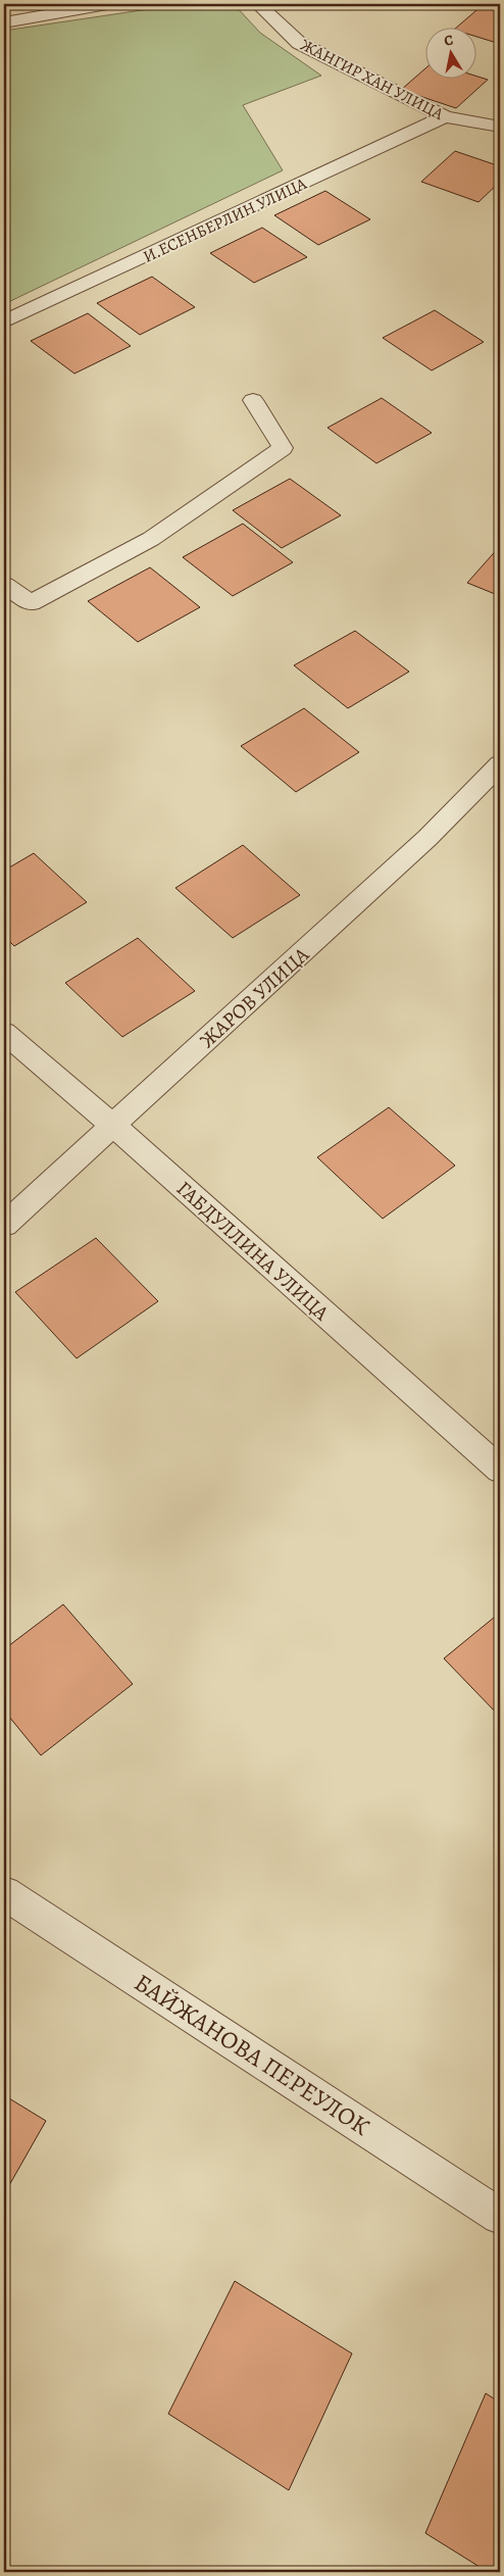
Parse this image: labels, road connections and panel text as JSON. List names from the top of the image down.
{
  "streets": {
    "street": [
      "ЖАНГИР ХАН УЛИЦА",
      "И.ЕСЕНБЕРЛИН УЛИЦА",
      "ЖАРОВ УЛИЦА",
      "ГАБДУЛЛИНА УЛИЦА",
      "БАЙЖАНОВА ПЕРЕУЛОК"
    ]
  },
  "crossings": [
    ["ЖАНГИР ХАН УЛИЦА", "И.ЕСЕНБЕРЛИН УЛИЦА"],
    ["ЖАРОВ УЛИЦА", "ГАБДУЛЛИНА УЛИЦА"]
  ],
  "north": "top"
}
